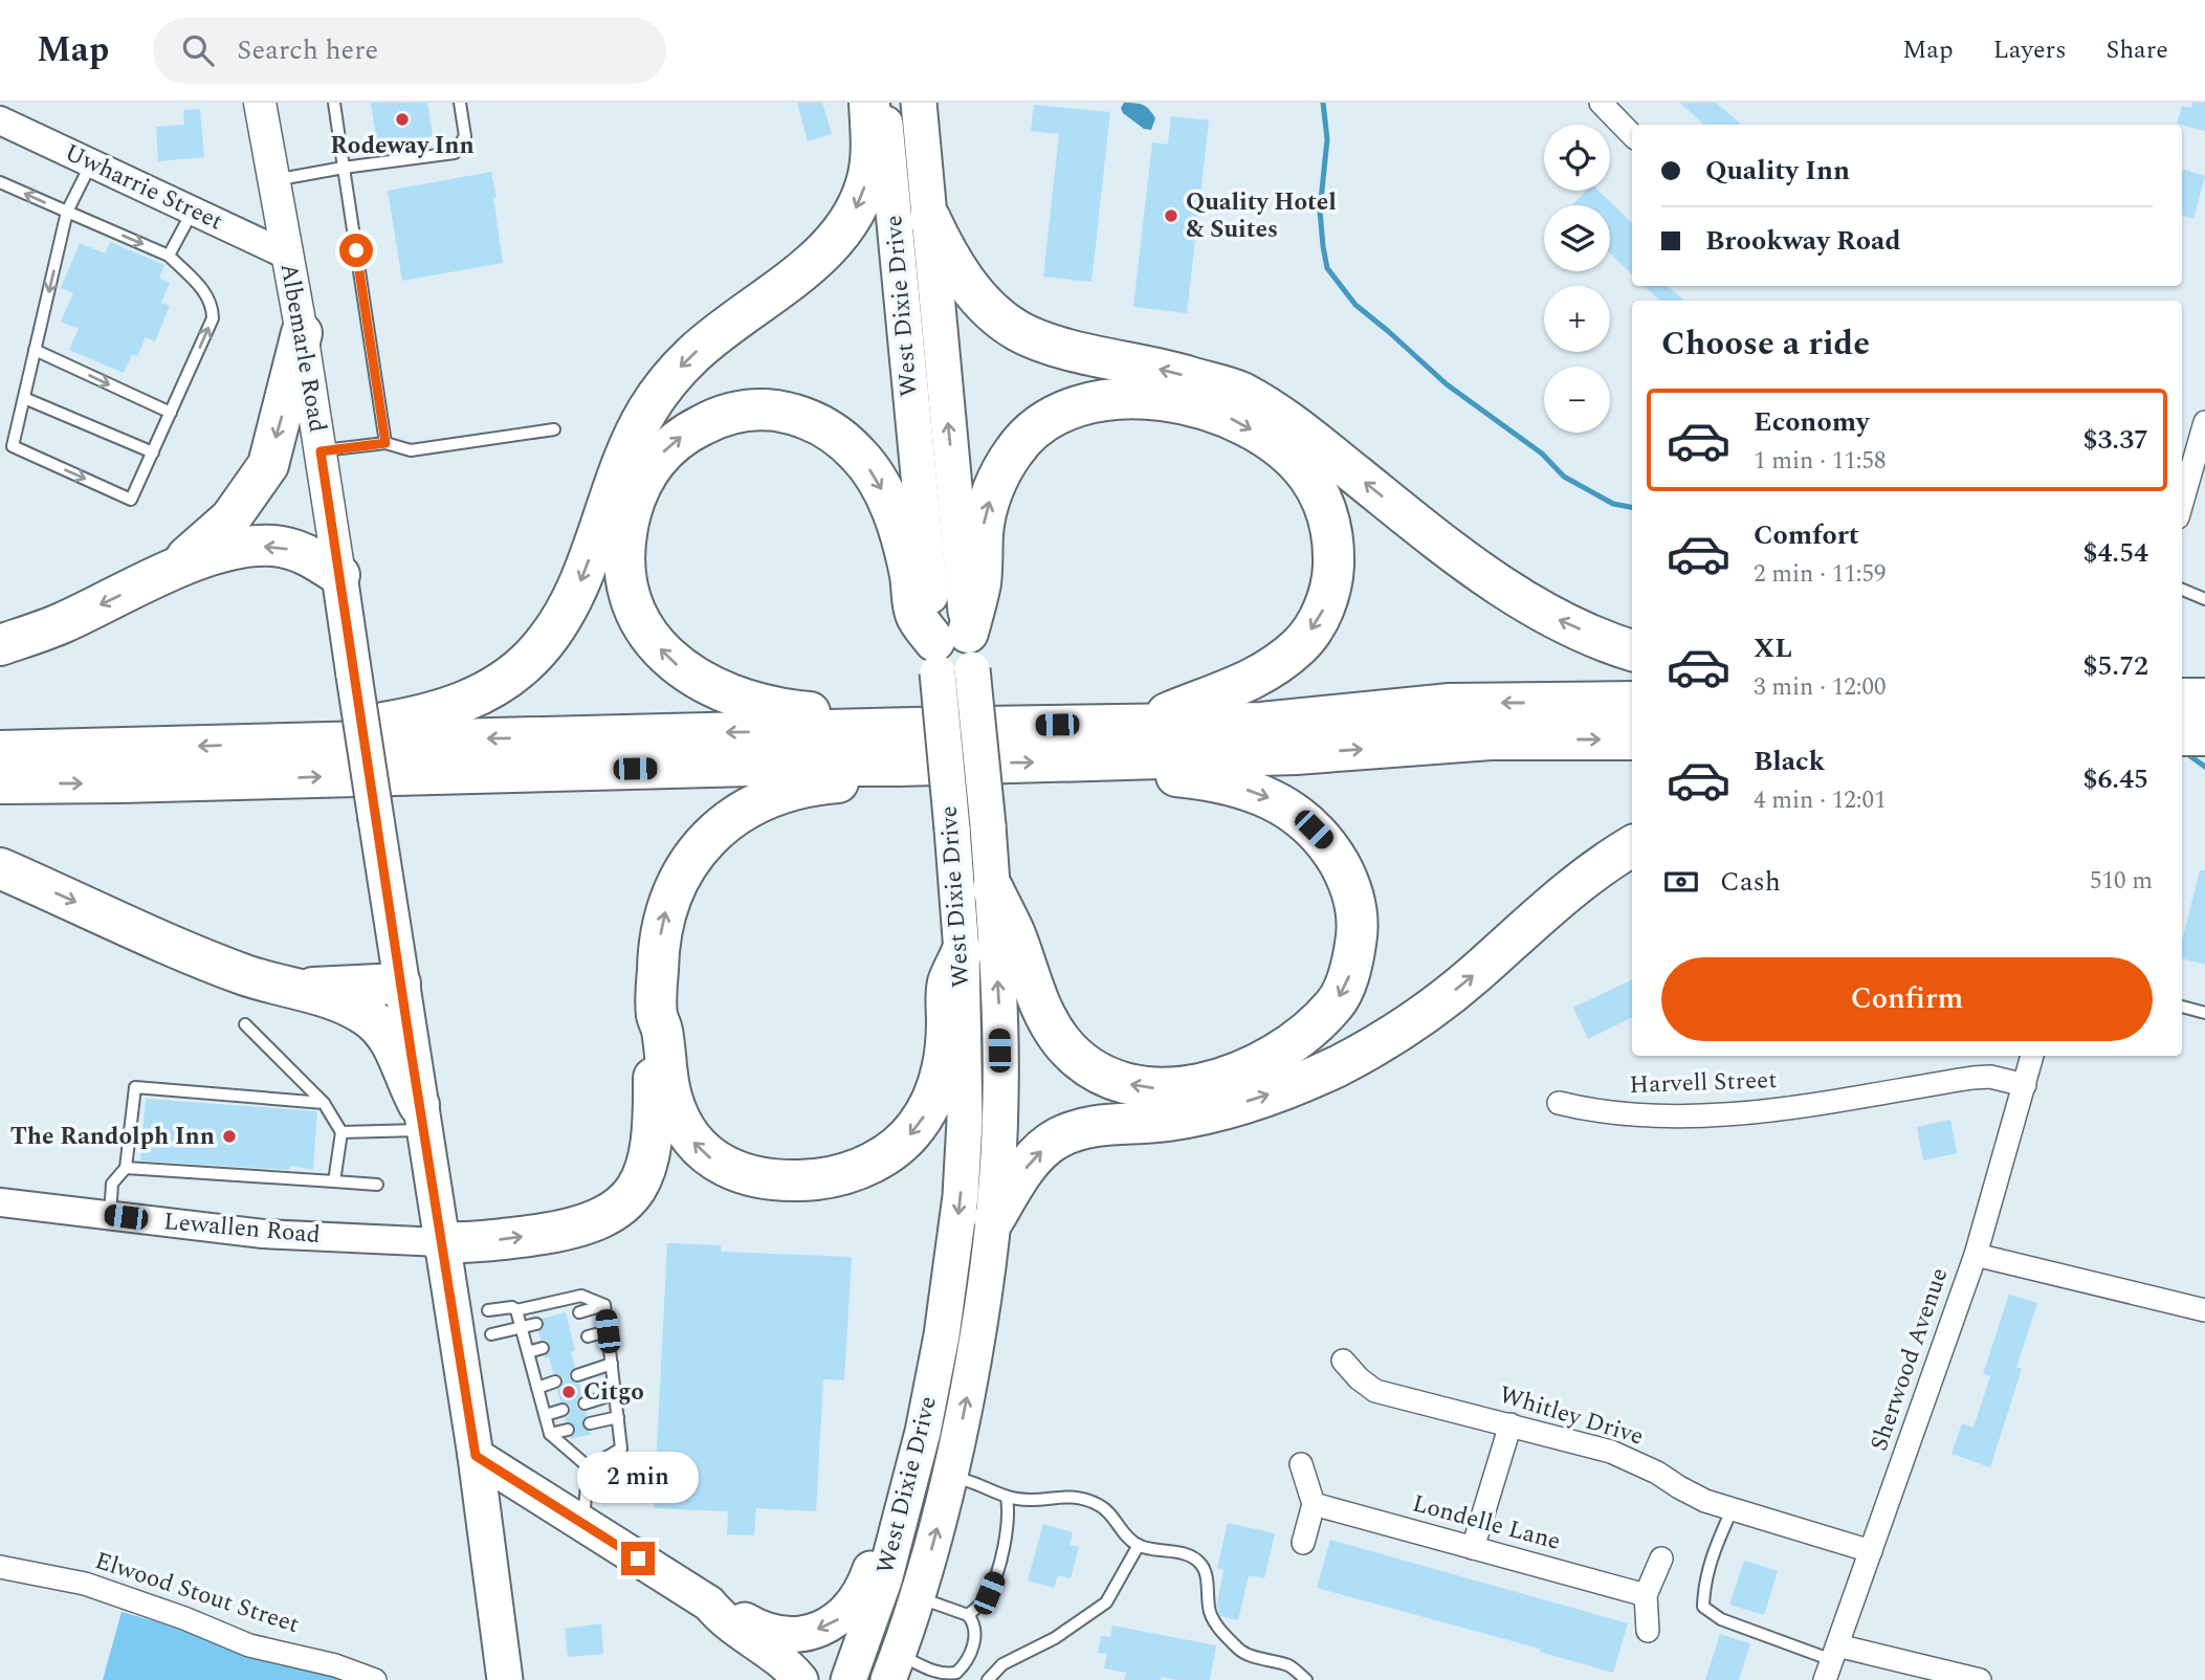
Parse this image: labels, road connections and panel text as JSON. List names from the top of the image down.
{
  "streets": {
    "main road": ["West Dixie Drive", "Albemarle Road"],
    "street": [
      "Uwharrie Street",
      "Harvell Street",
      "Lewallen Road",
      "Sherwood Avenue",
      "Whitley Drive",
      "Londelle Lane",
      "Elwood Stout Street"
    ]
  },
  "crossings": [
    ["Uwharrie Street", "Albemarle Road"],
    ["Albemarle Road", "Lewallen Road"],
    ["Harvell Street", "Sherwood Avenue"],
    ["Sherwood Avenue", "Whitley Drive"]
  ],
  "places": [
    "Rodeway Inn",
    "Quality Hotel & Suites",
    "The Randolph Inn",
    "Citgo"
  ],
  "page": {
    "header": "Map",
    "search": "Search here",
    "nav": ["Map", "Layers", "Share"],
    "map_buttons": ["+", "−"],
    "banner": ["Quality Inn", "Brookway Road"],
    "heading": "Choose a ride",
    "list": [
      {
        "name": "Economy",
        "note": "1 min · 11:58",
        "value": "$3.37"
      },
      {
        "name": "Comfort",
        "note": "2 min · 11:59",
        "value": "$4.54"
      },
      {
        "name": "XL",
        "note": "3 min · 12:00",
        "value": "$5.72"
      },
      {
        "name": "Black",
        "note": "4 min · 12:01",
        "value": "$6.45"
      }
    ],
    "pay": ["Cash", "510 m"],
    "buttons": "Confirm",
    "bubble": "2 min"
  }
}
